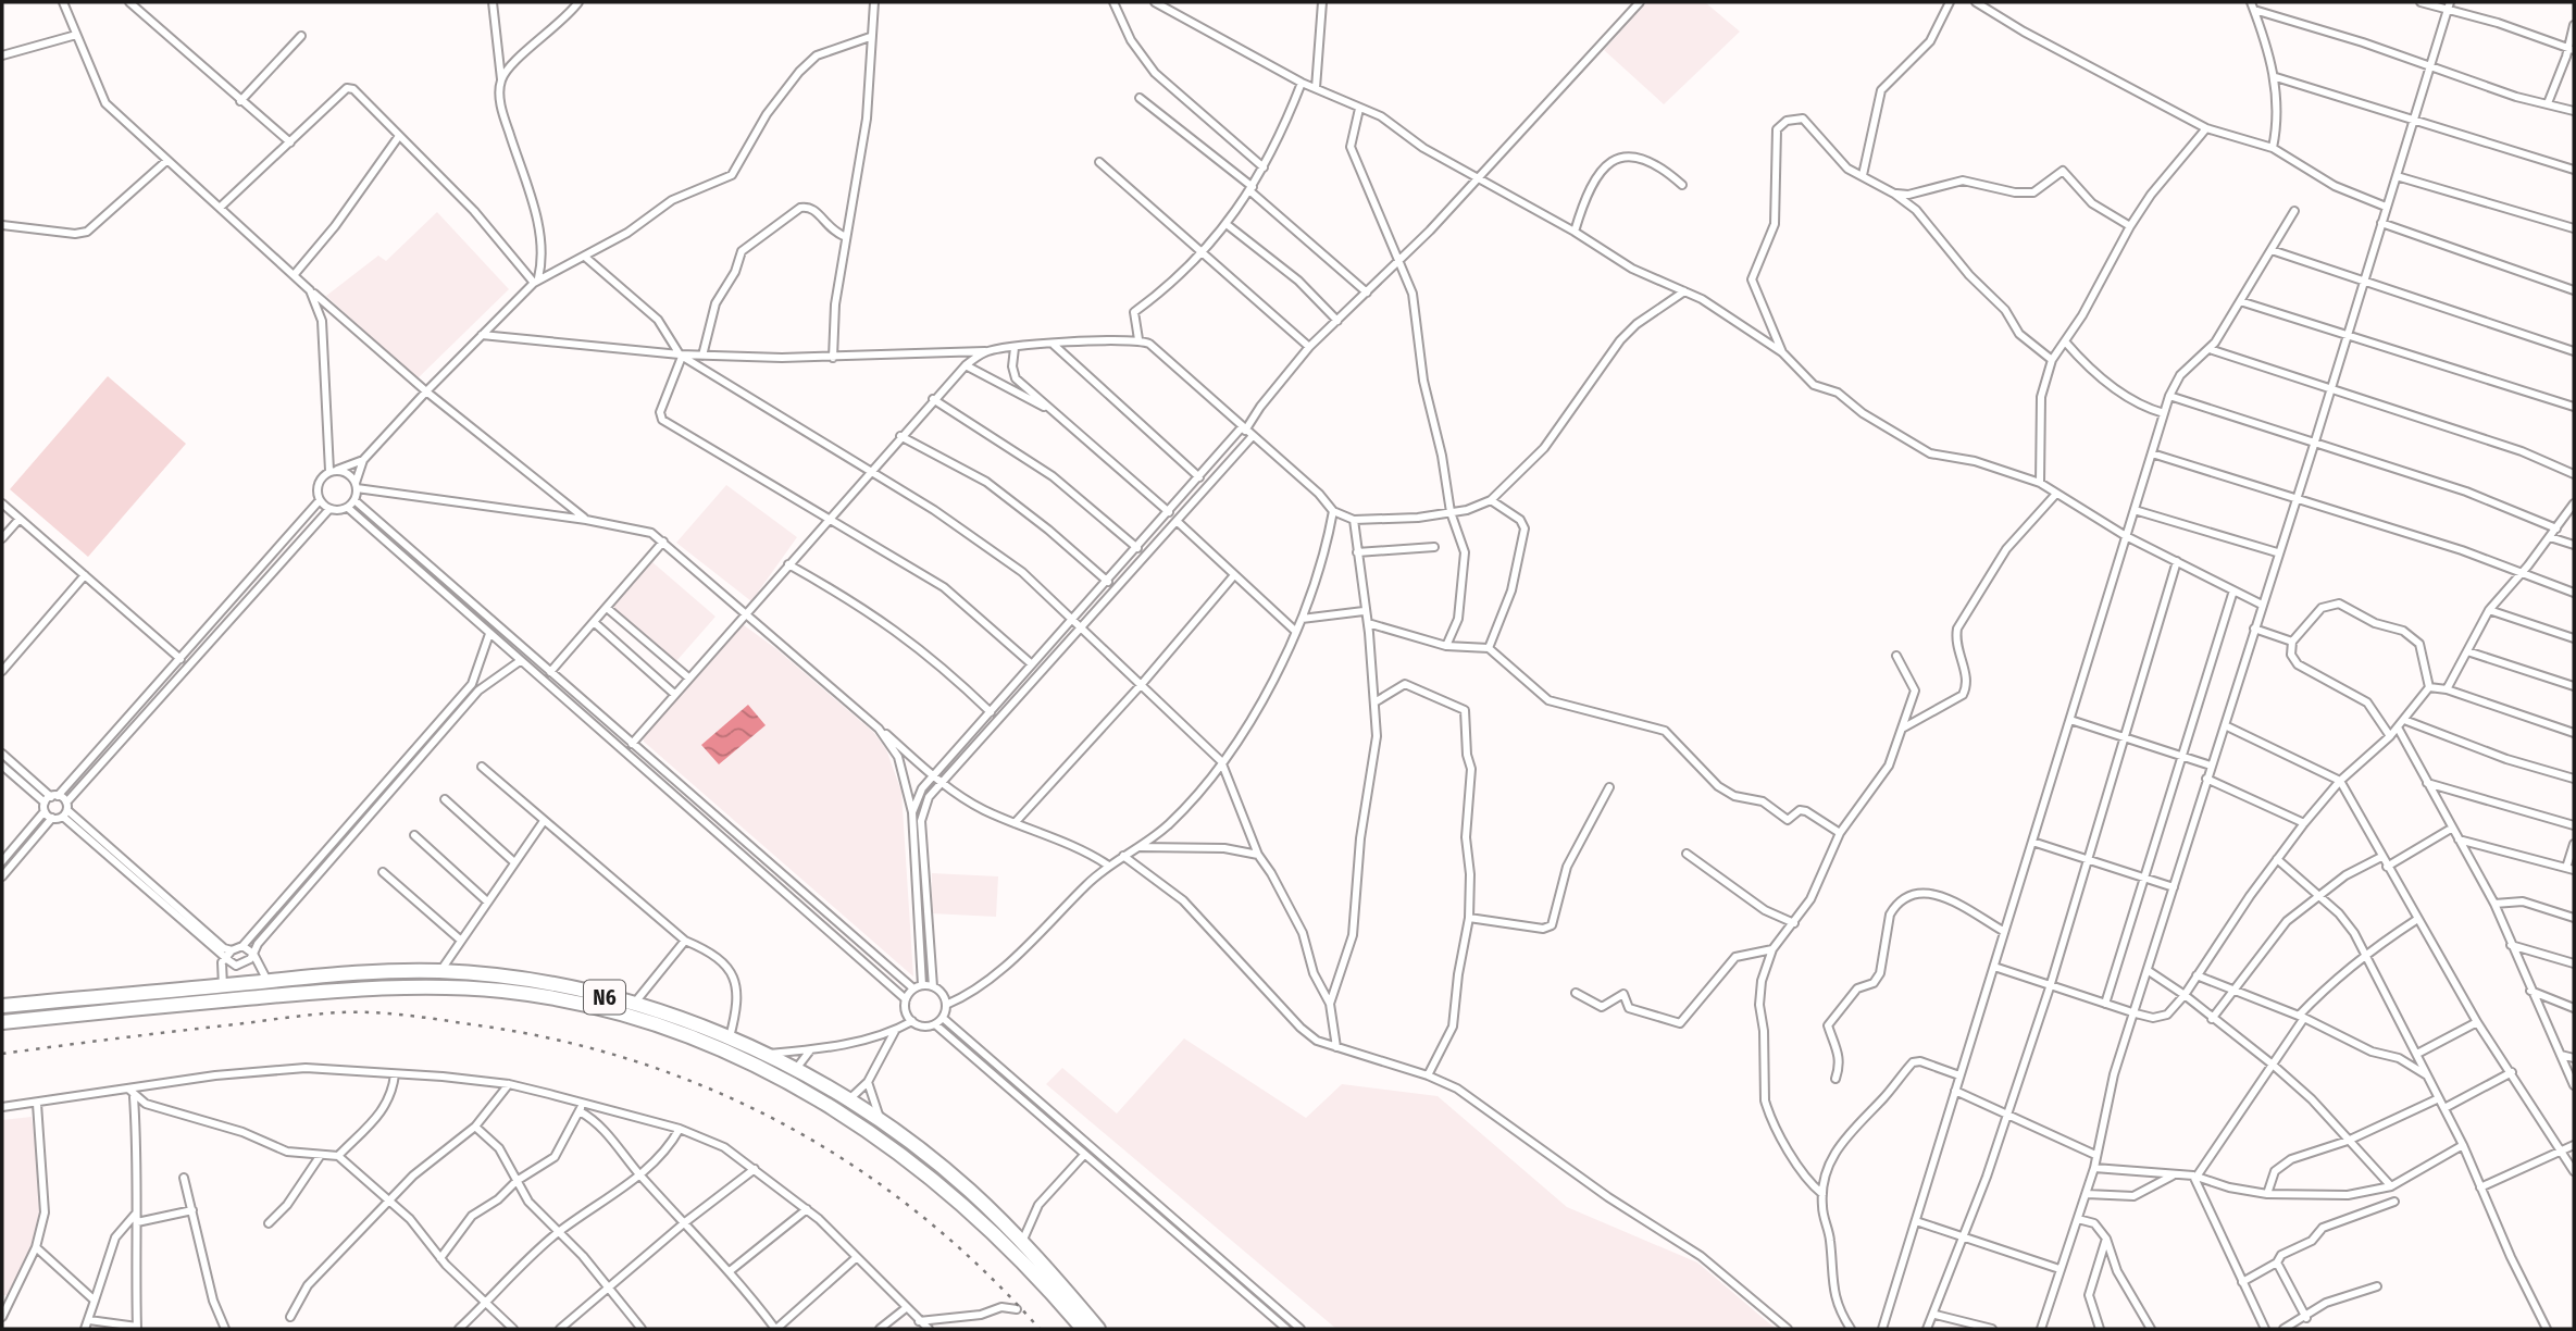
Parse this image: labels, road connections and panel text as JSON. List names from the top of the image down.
{
  "streets": {
    "highway": ["N6"]
  }
}
